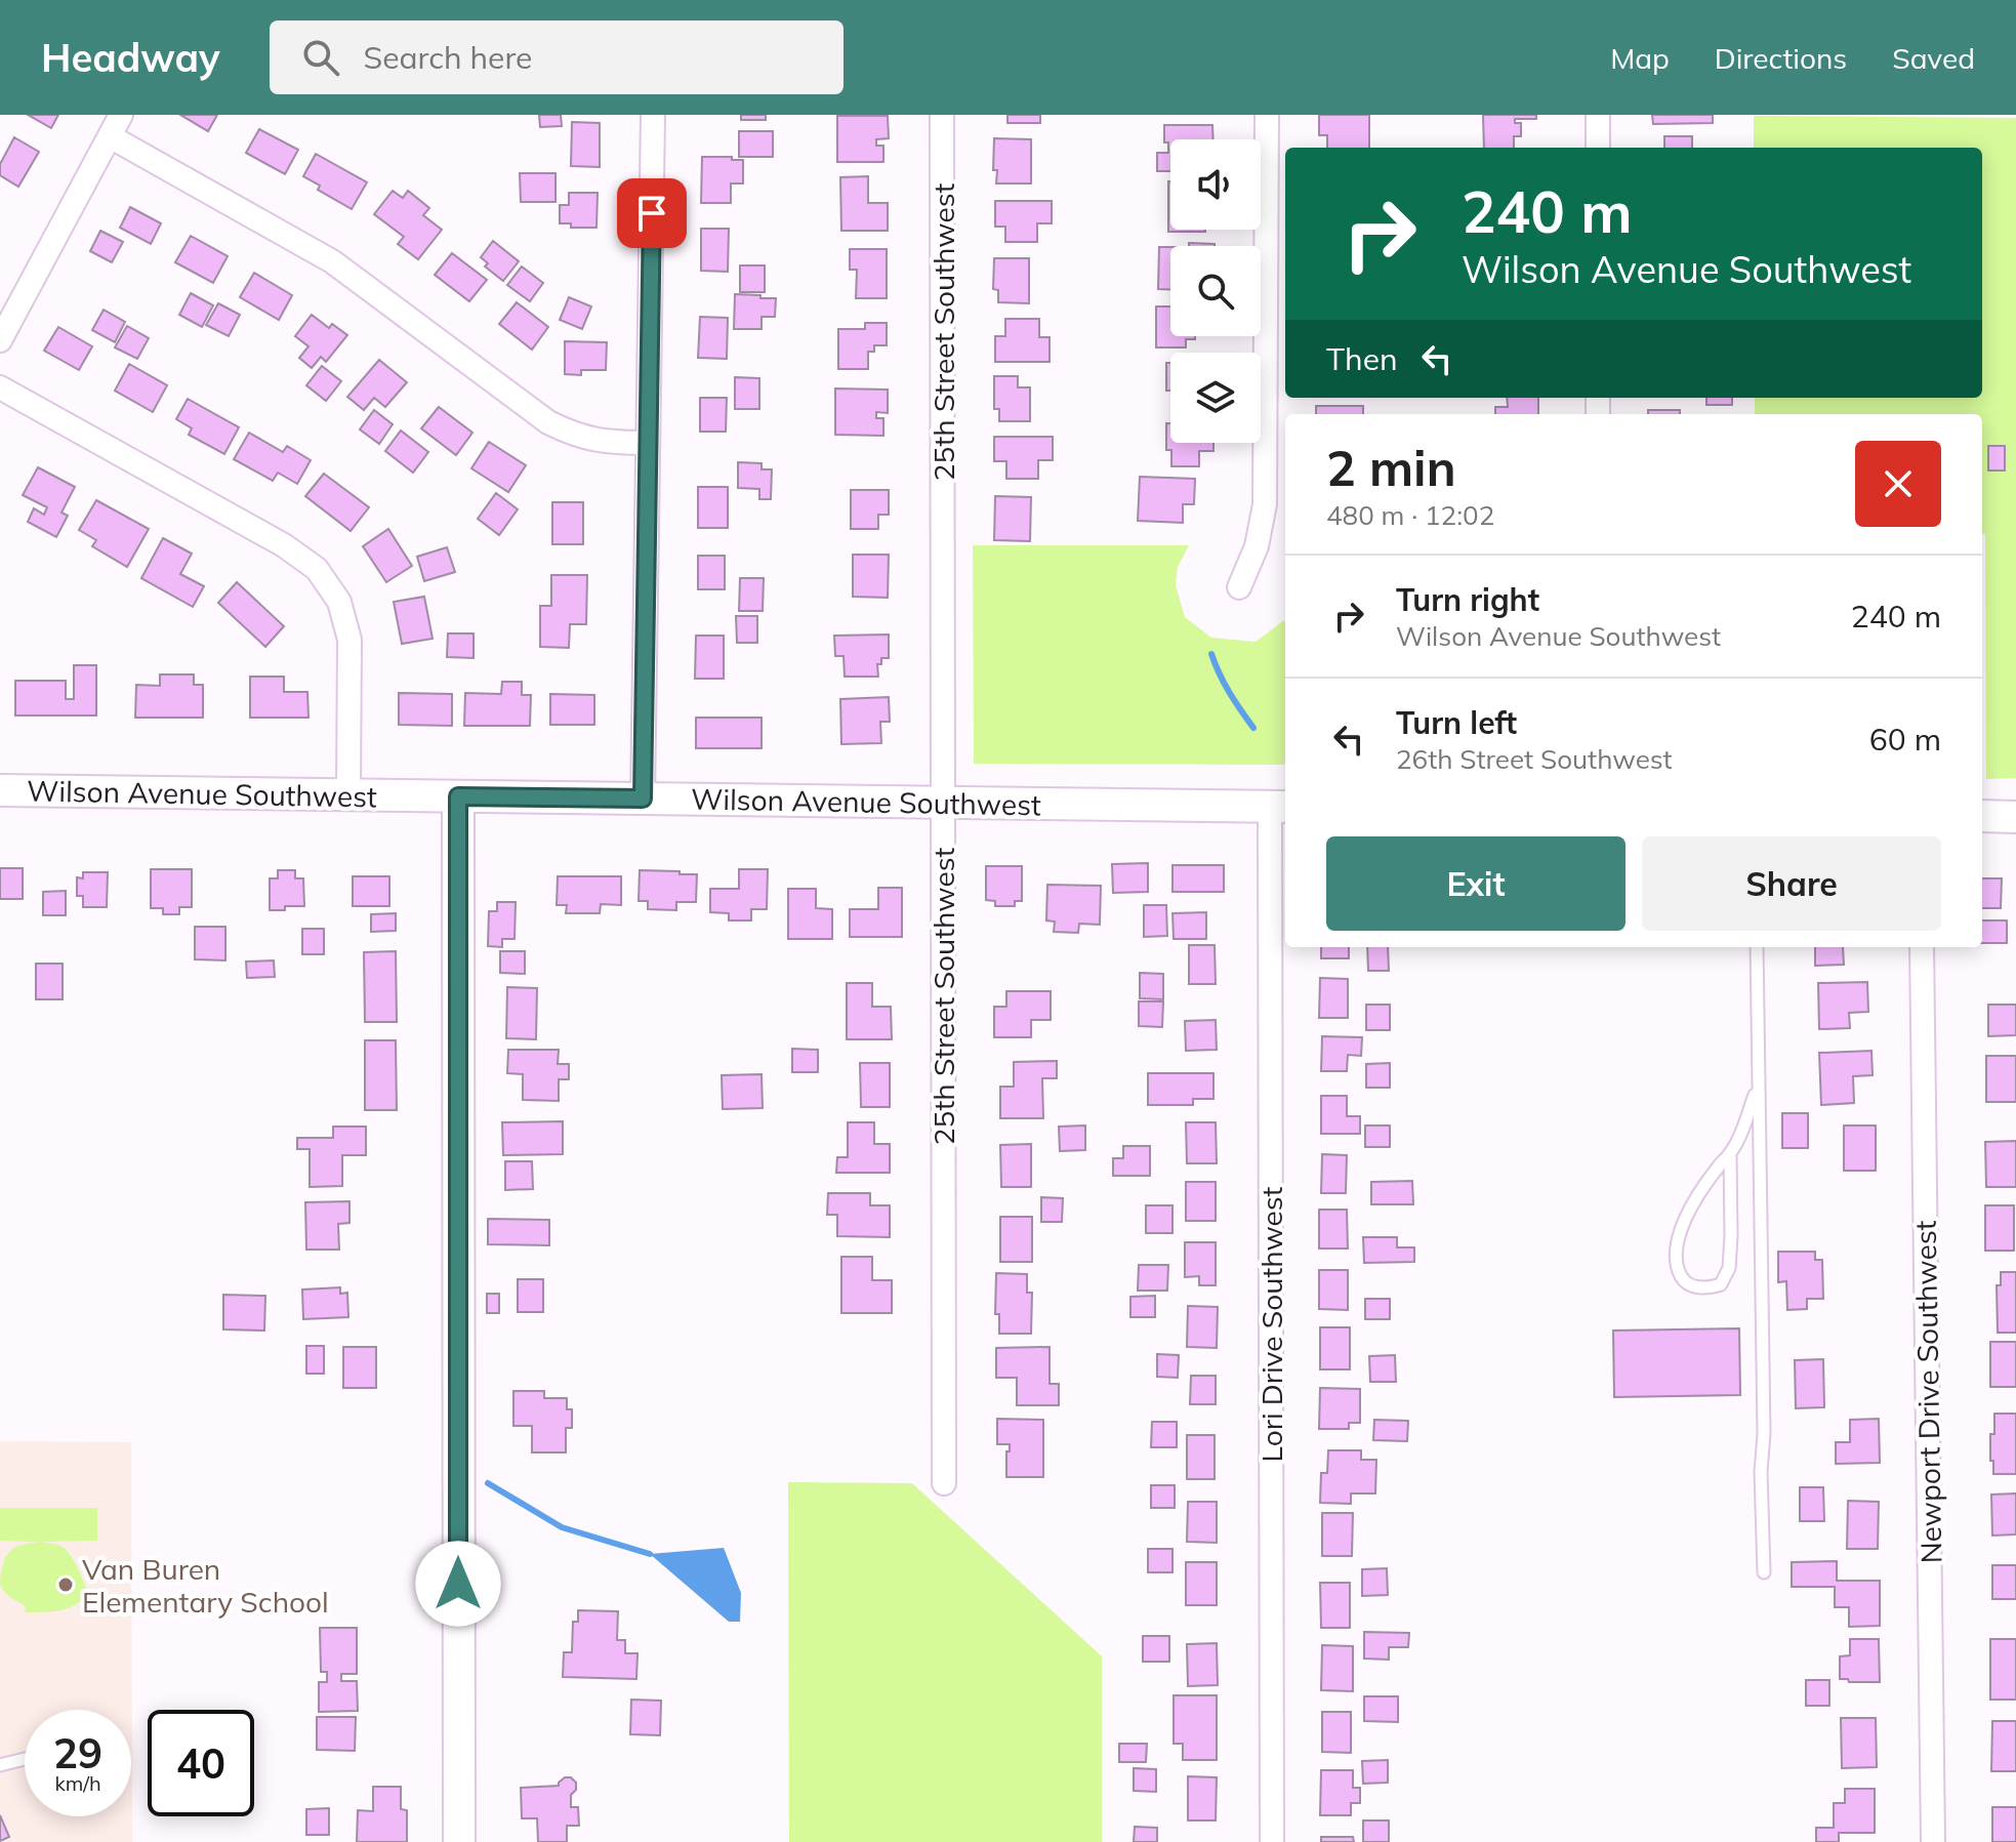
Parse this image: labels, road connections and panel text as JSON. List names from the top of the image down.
{
  "streets": {
    "main road": ["Wilson Avenue Southwest"],
    "street": ["25th Street Southwest", "Lori Drive Southwest", "Newport Drive Southwest"]
  },
  "crossings": [
    ["25th Street Southwest", "Wilson Avenue Southwest"],
    ["Wilson Avenue Southwest", "Lori Drive Southwest"]
  ],
  "places": ["Van Buren Elementary School"],
  "page": {
    "header": "Headway",
    "search": "Search here",
    "nav": ["Map", "Directions", "Saved"],
    "turn": ["240 m", "Wilson Avenue Southwest"],
    "then": "Then",
    "heading": ["2 min", "480 m · 12:02"],
    "list": [
      {
        "name": "Turn right",
        "note": "Wilson Avenue Southwest",
        "value": "240 m"
      },
      {
        "name": "Turn left",
        "note": "26th Street Southwest",
        "value": "60 m"
      }
    ],
    "buttons": ["Exit", "Share"],
    "speed": "29 km/h",
    "limit": "40"
  }
}
